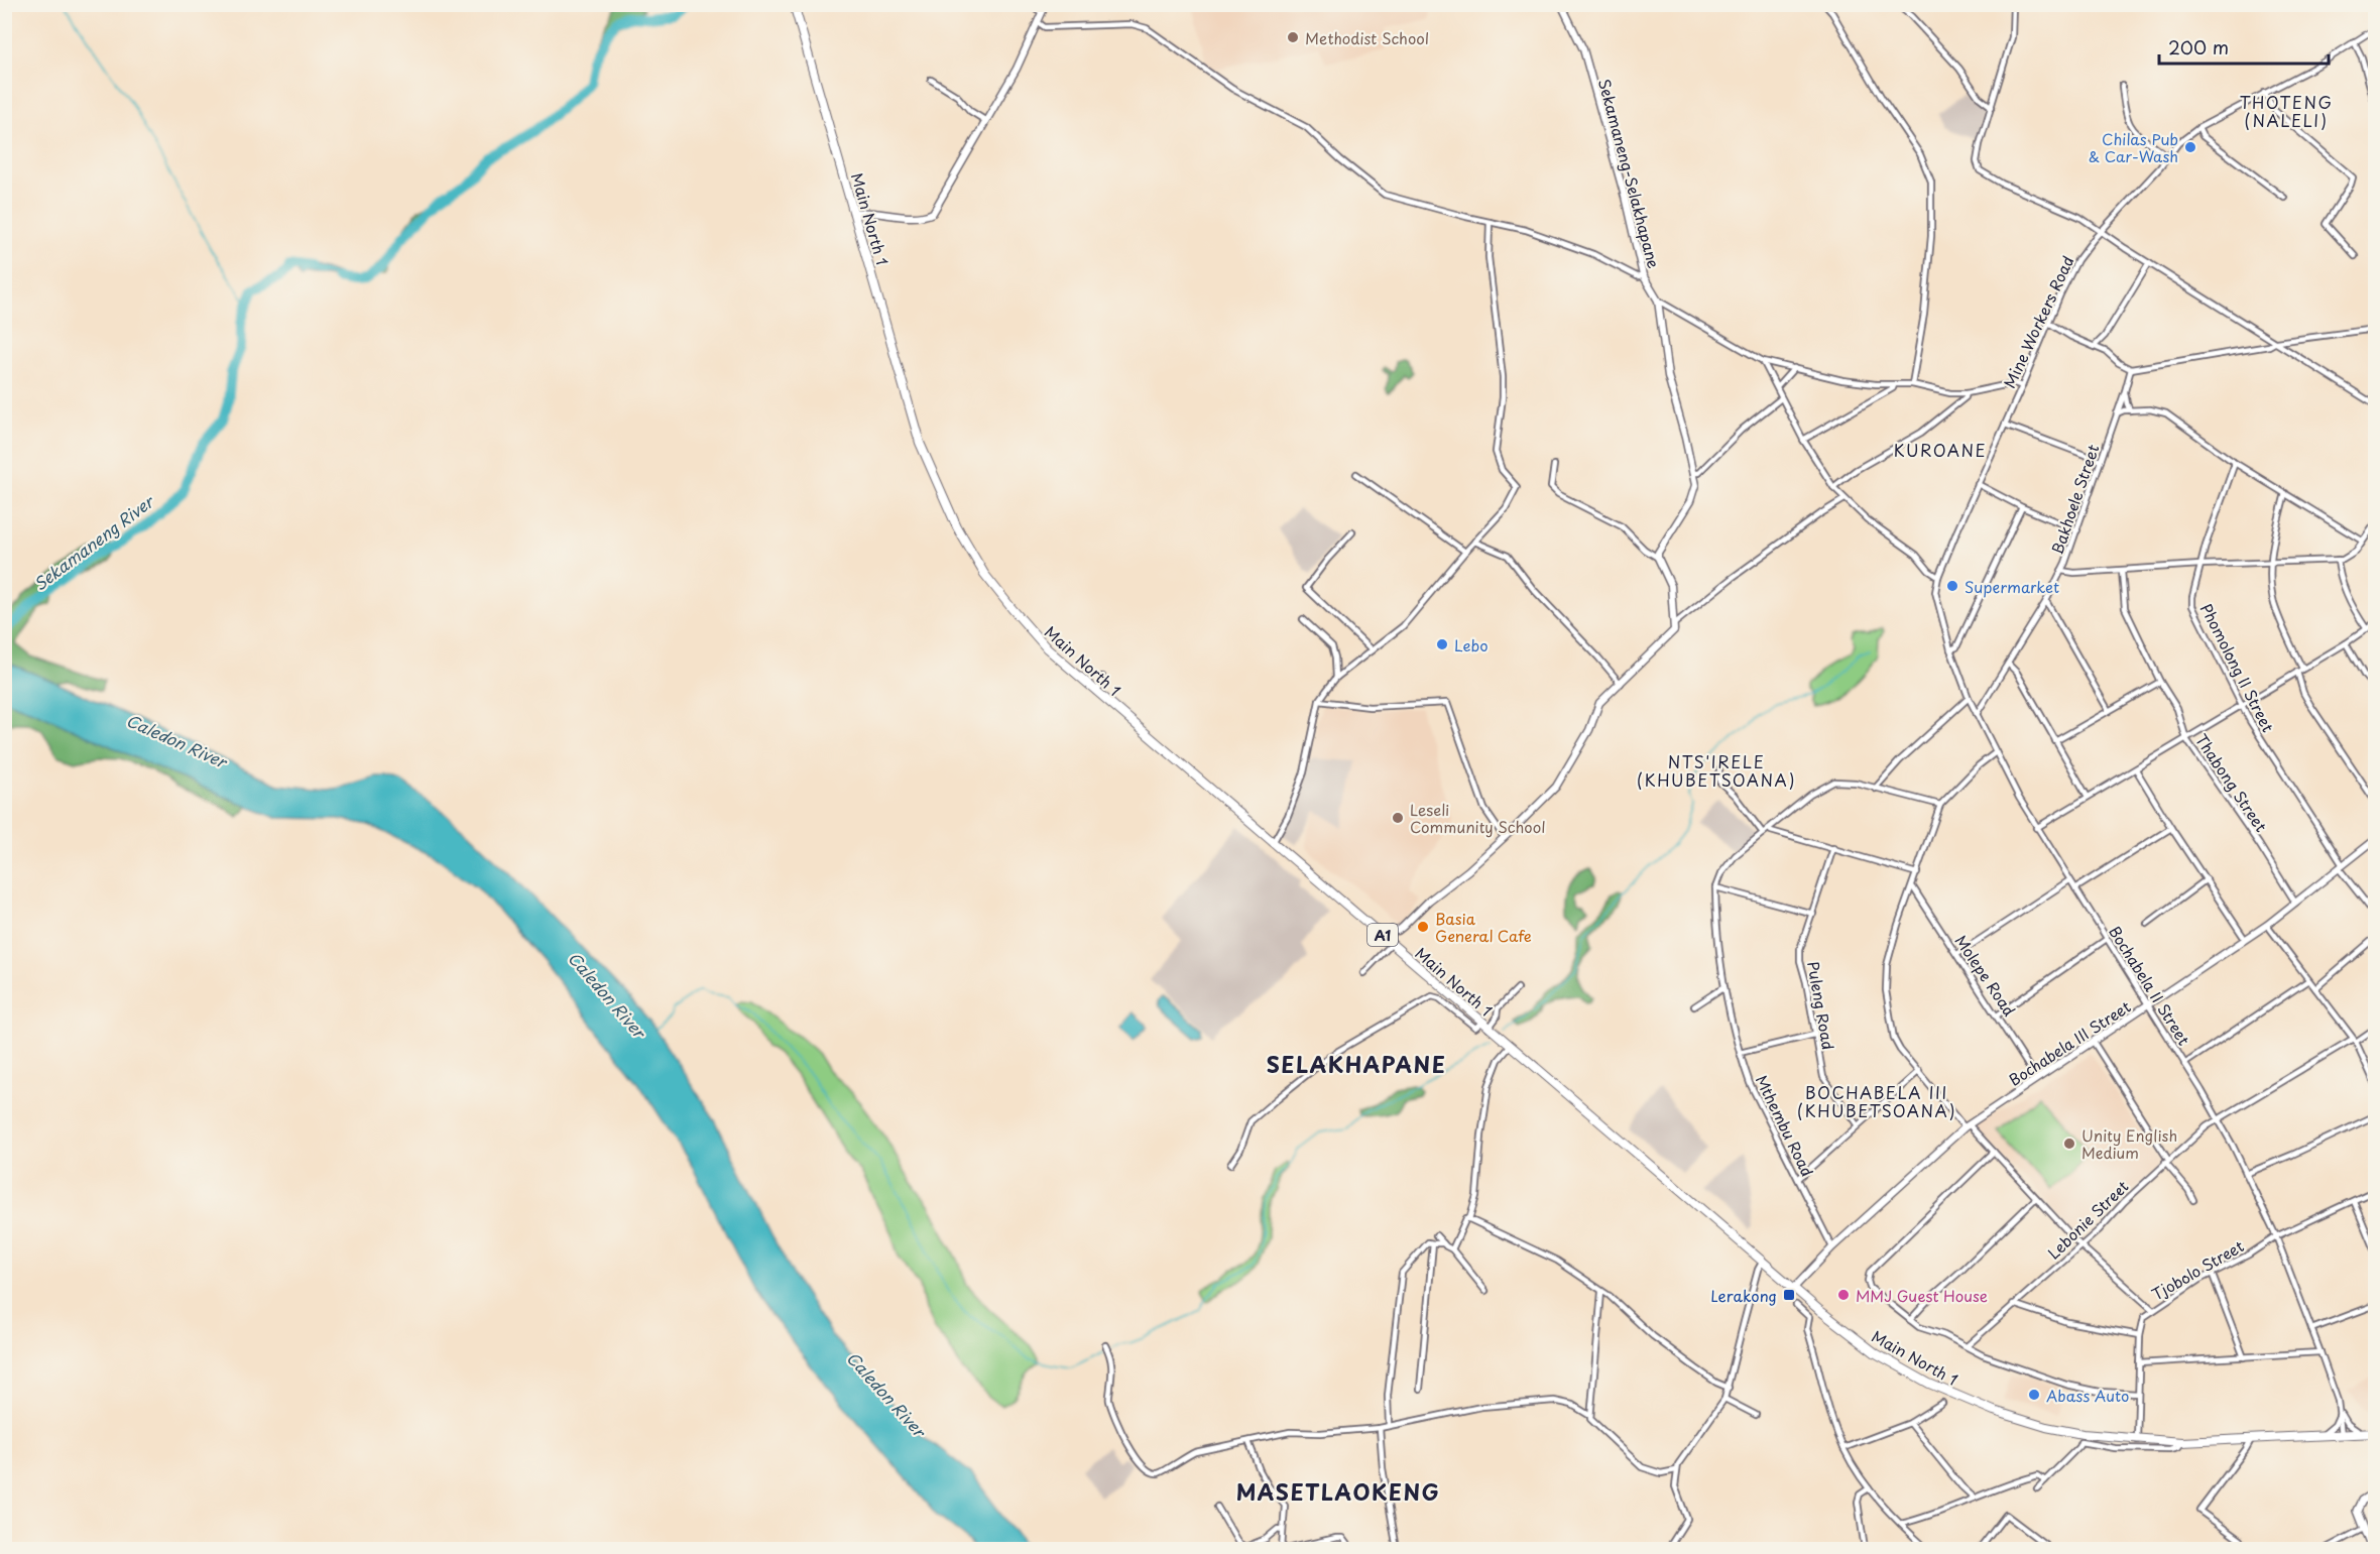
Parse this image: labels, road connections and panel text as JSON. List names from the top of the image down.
{
  "streets": {
    "main road": ["Main North 1", "A1"],
    "street": [
      "Sekamaneng-Selakhapane",
      "Mine Workers Road",
      "Bakhoele Street",
      "Phomolong II Street",
      "Thabong Street",
      "Molepe Road",
      "Bochabela II Street",
      "Puleng Road",
      "Bochabela III Street",
      "Mthembu Road",
      "Lebonie Street",
      "Tjobolo Street"
    ]
  },
  "crossings": [
    ["Main North 1", "Bochabela II Street"],
    ["Main North 1", "Bochabela III Street"],
    ["Main North 1", "Tjobolo Street"],
    ["Mine Workers Road", "Bochabela II Street"],
    ["Bakhoele Street", "Bochabela II Street"],
    ["Phomolong II Street", "Bochabela III Street"],
    ["Thabong Street", "Bochabela III Street"],
    ["Molepe Road", "Bochabela III Street"],
    ["Bochabela II Street", "Bochabela III Street"],
    ["Bochabela II Street", "Lebonie Street"],
    ["Bochabela II Street", "Tjobolo Street"],
    ["Bochabela III Street", "Mthembu Road"]
  ],
  "districts": [
    "THOTENG (NALELI)",
    "KUROANE",
    "NTS'IRELE (KHUBETSOANA)",
    "SELAKHAPANE",
    "BOCHABELA III (KHUBETSOANA)",
    "MASETLAOKENG"
  ],
  "water": ["Sekamaneng River", "Caledon River"],
  "places": {
    "other": [
      "Methodist School",
      "Chilas Pub & Car-Wash",
      "Supermarket",
      "Lebo",
      "Leseli Community School",
      "Basia General Cafe",
      "Unity English Medium",
      "MMJ Guest House",
      "Abass Auto"
    ],
    "transit": ["Lerakong"]
  },
  "scale_bar": "200 m"
}
